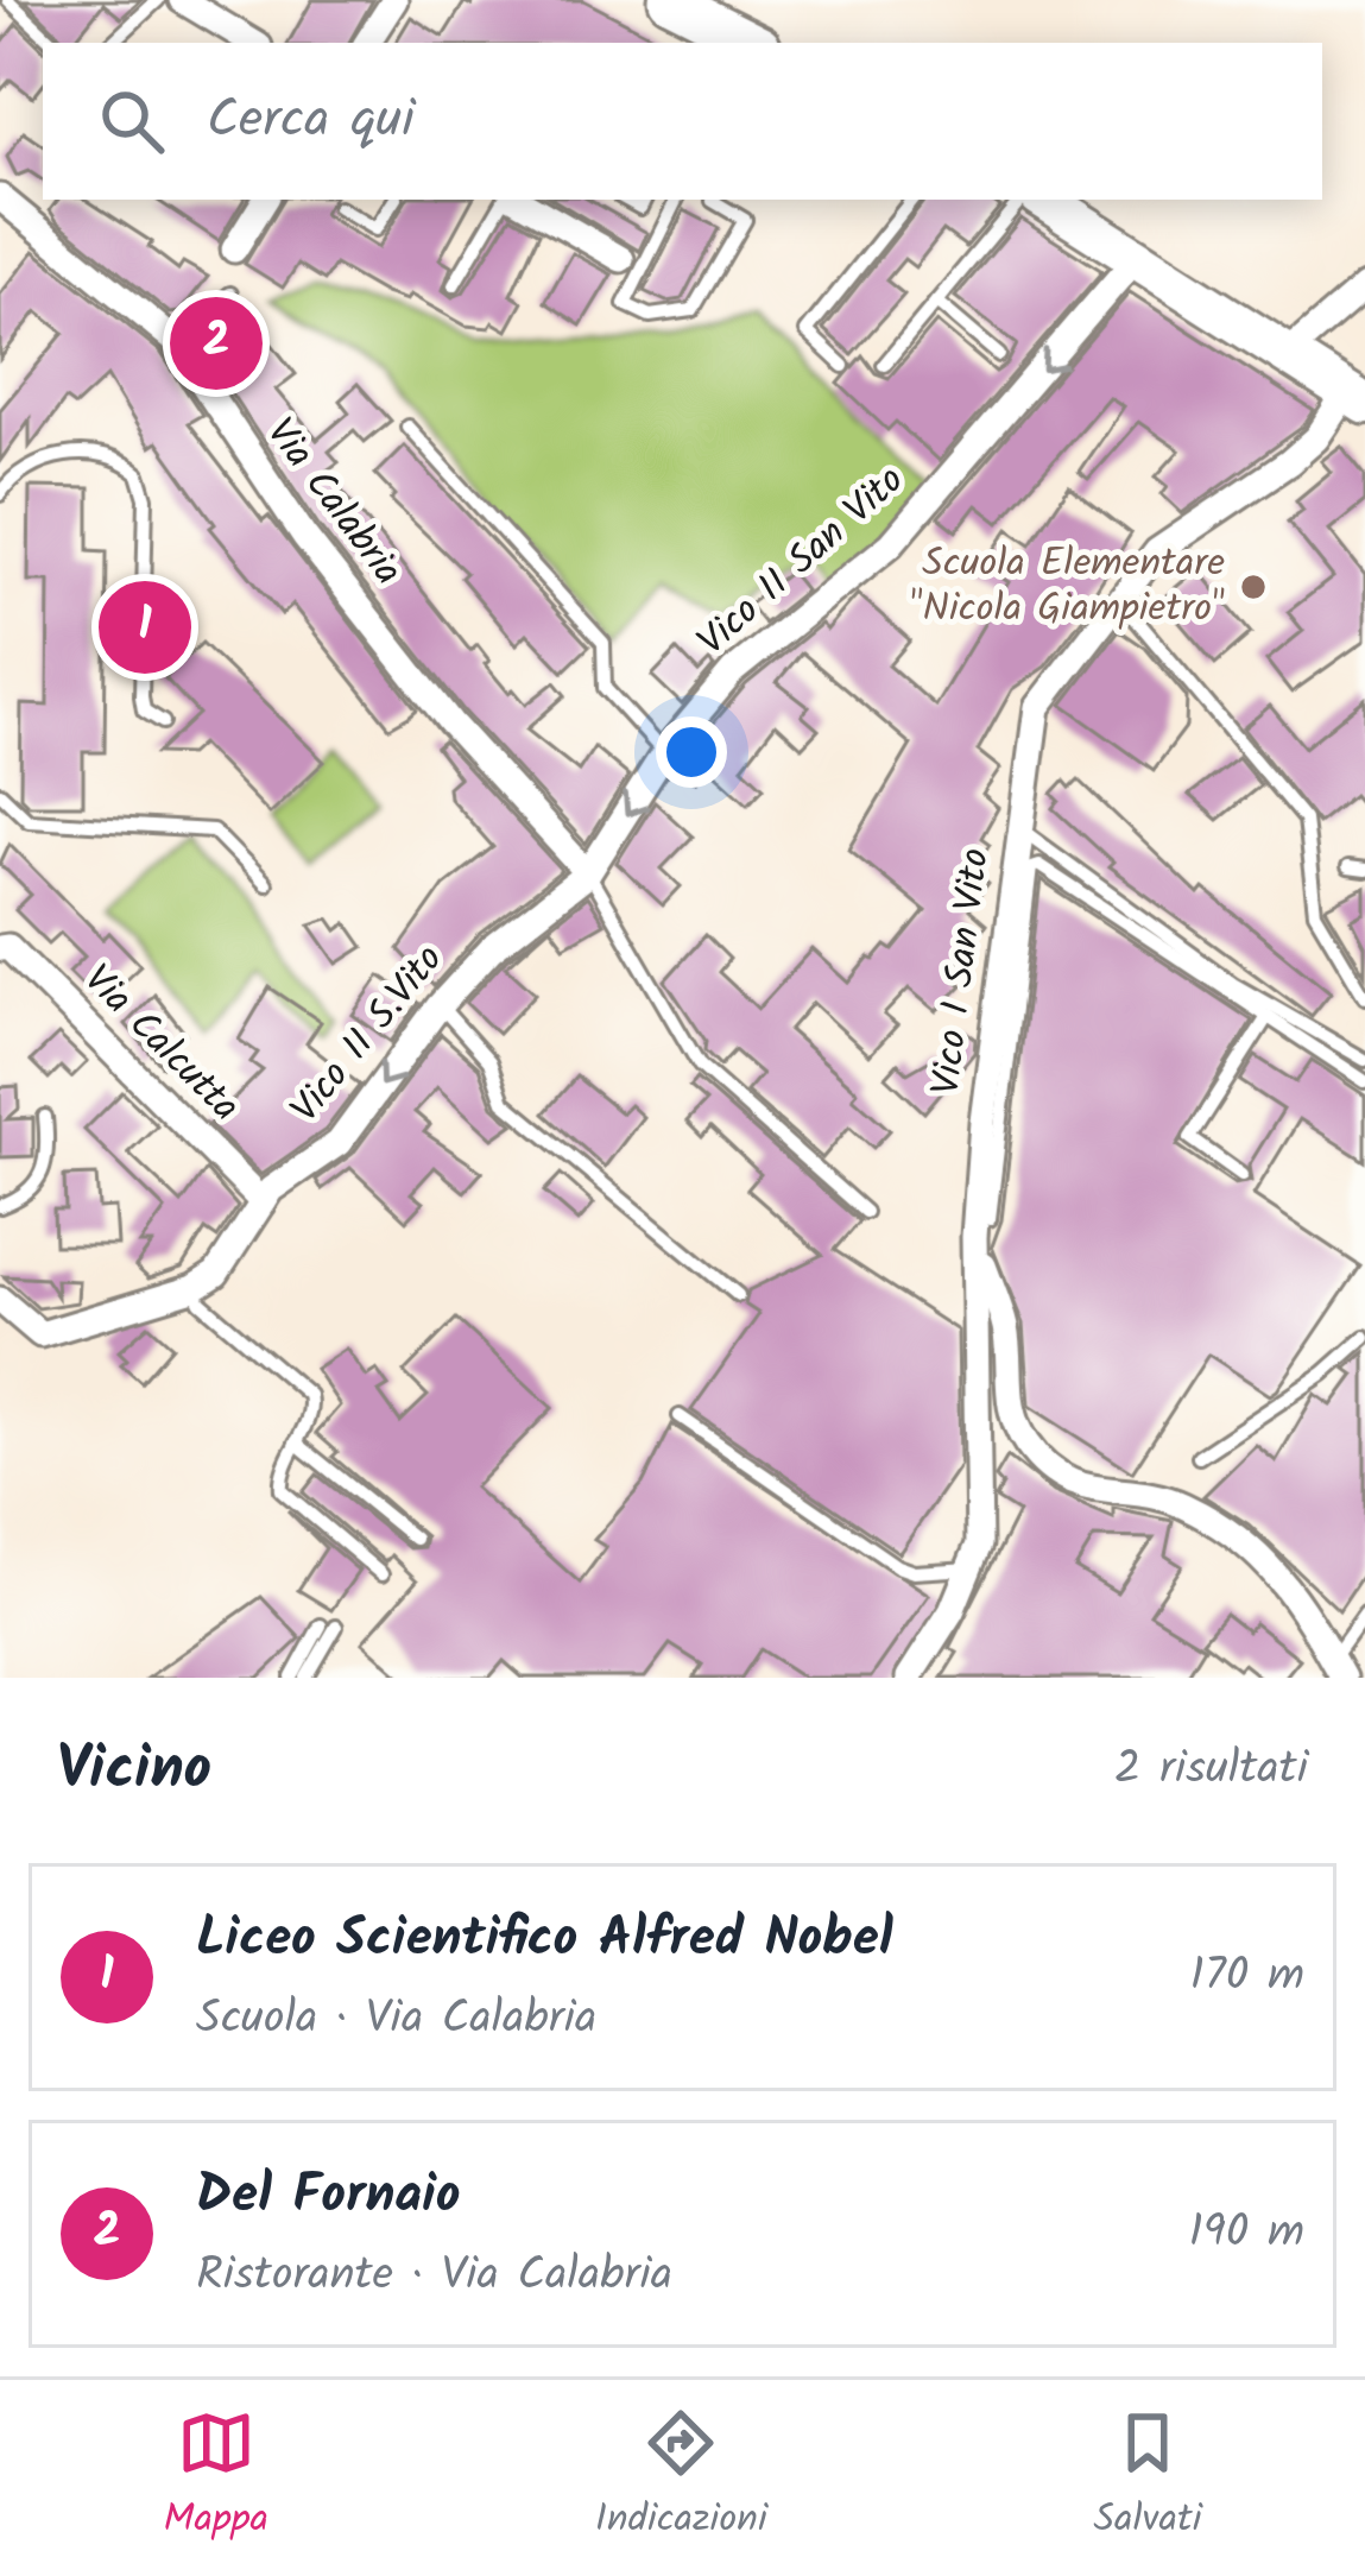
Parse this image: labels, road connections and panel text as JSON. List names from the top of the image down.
{
  "streets": {
    "street": [
      "Via Calabria",
      "Vico II San Vito",
      "Vico I San Vito",
      "Vico II S.Vito",
      "Via Calcutta"
    ]
  },
  "crossings": [
    ["Via Calabria", "Vico II San Vito"],
    ["Via Calabria", "Vico II S.Vito"],
    ["Vico II San Vito", "Vico II S.Vito"],
    ["Vico II S.Vito", "Via Calcutta"]
  ],
  "one_way": ["Vico II San Vito", "Vico II S.Vito"],
  "places": ["Scuola Elementare \"Nicola Giampietro\""],
  "page": {
    "search": "Cerca qui",
    "pins": ["2", "1"],
    "heading": ["Vicino", "2 risultati"],
    "list": [
      {
        "mark": "1",
        "name": "Liceo Scientifico Alfred Nobel",
        "note": "Scuola · Via Calabria",
        "value": "170 m"
      },
      {
        "mark": "2",
        "name": "Del Fornaio",
        "note": "Ristorante · Via Calabria",
        "value": "190 m"
      }
    ],
    "nav": ["Mappa", "Indicazioni", "Salvati"]
  }
}
